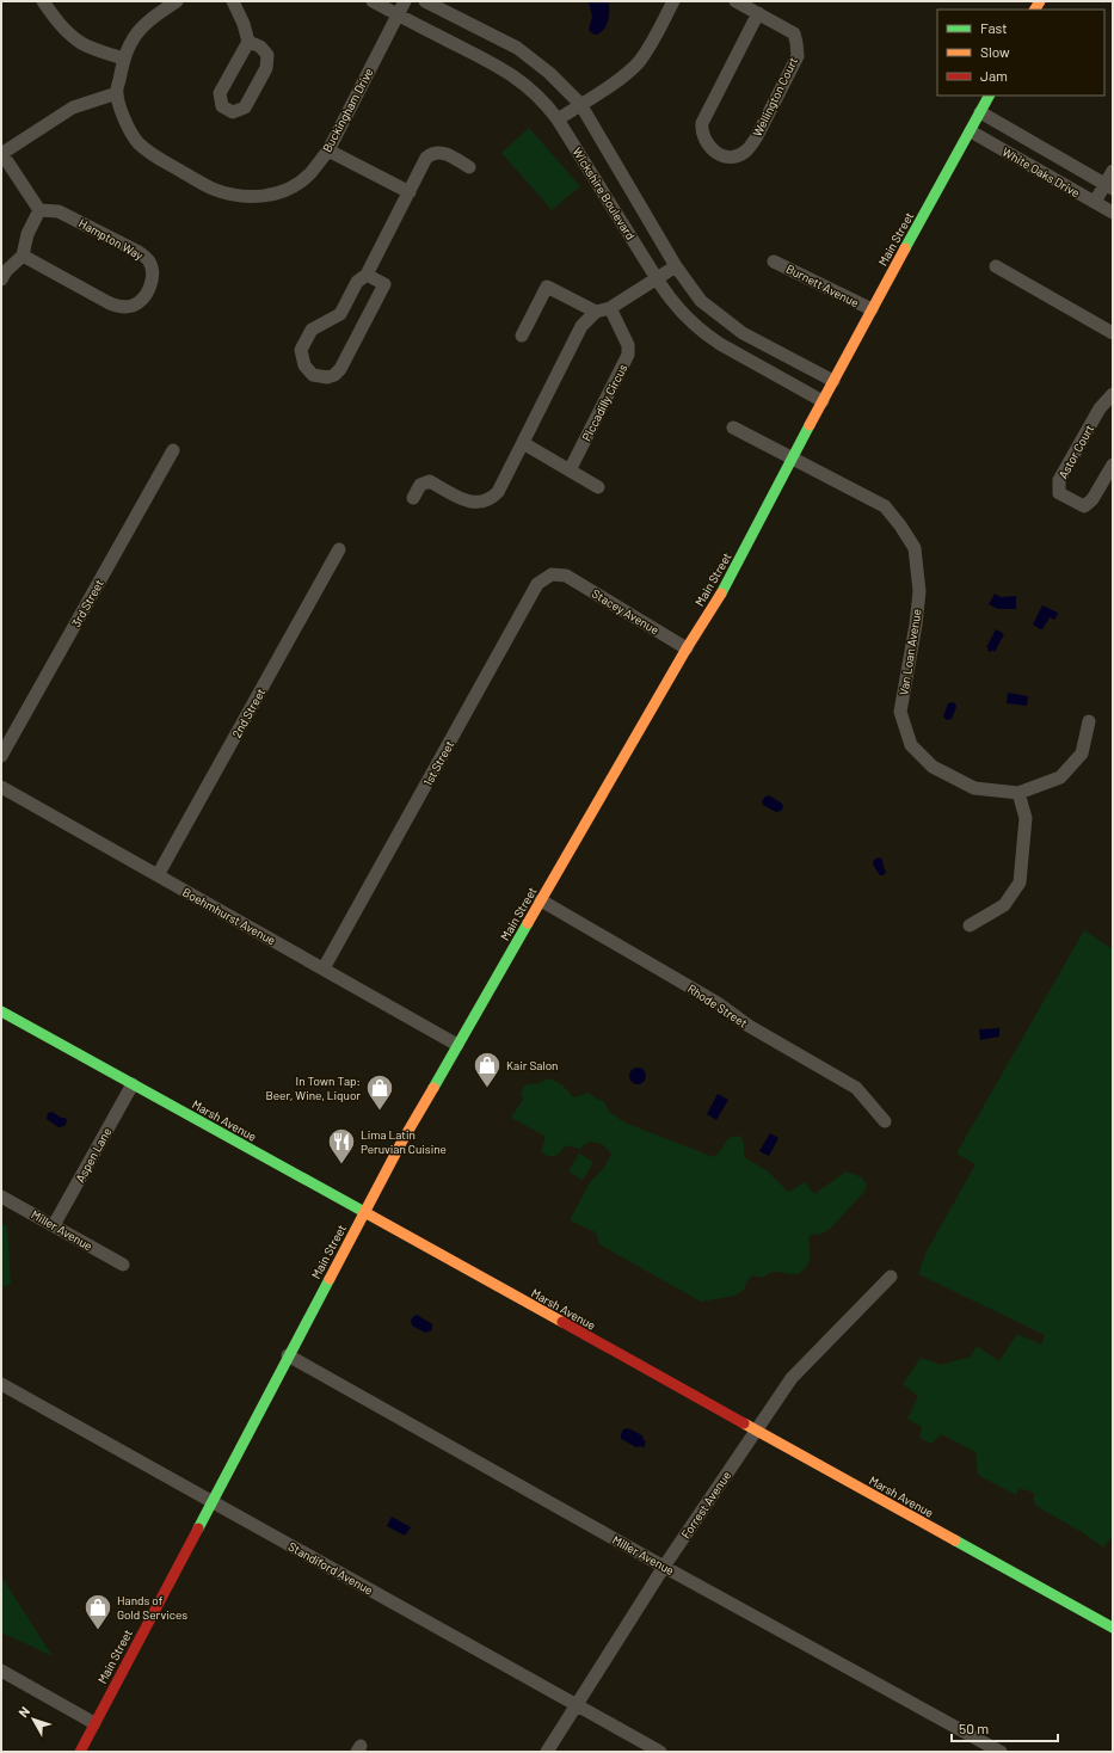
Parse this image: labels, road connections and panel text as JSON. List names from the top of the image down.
{
  "streets": {
    "main road": ["Main Street", "Marsh Avenue"],
    "street": [
      "Wellington Court",
      "Buckingham Drive",
      "White Oaks Drive",
      "Wickshire Boulevard",
      "Hampton Way",
      "Burnett Avenue",
      "Piccadilly Circus",
      "Astor Court",
      "3rd Street",
      "Stacey Avenue",
      "Van Loan Avenue",
      "2nd Street",
      "1st Street",
      "Boehmhurst Avenue",
      "Rhode Street",
      "Aspen Lane",
      "Miller Avenue",
      "Forrest Avenue",
      "Standiford Avenue"
    ]
  },
  "crossings": [
    ["Buckingham Drive", "Wickshire Boulevard"],
    ["White Oaks Drive", "Main Street"],
    ["Wickshire Boulevard", "Main Street"],
    ["Main Street", "Burnett Avenue"],
    ["Main Street", "Stacey Avenue"],
    ["Main Street", "Van Loan Avenue"],
    ["Main Street", "Boehmhurst Avenue"],
    ["Main Street", "Rhode Street"],
    ["Main Street", "Marsh Avenue"],
    ["Main Street", "Miller Avenue"],
    ["Main Street", "Standiford Avenue"],
    ["Stacey Avenue", "1st Street"],
    ["2nd Street", "Boehmhurst Avenue"],
    ["1st Street", "Boehmhurst Avenue"],
    ["Marsh Avenue", "Aspen Lane"],
    ["Marsh Avenue", "Forrest Avenue"],
    ["Aspen Lane", "Miller Avenue"],
    ["Miller Avenue", "Forrest Avenue"],
    ["Forrest Avenue", "Standiford Avenue"]
  ],
  "places": {
    "shop": ["Kair Salon", "In Town Tap: Beer, Wine, Liquor", "Hands of Gold Services"],
    "restaurant": ["Lima Latin Peruvian Cuisine"]
  },
  "legend": ["Fast", "Slow", "Jam"],
  "scale_bar": "50 m",
  "north": "top left"
}
